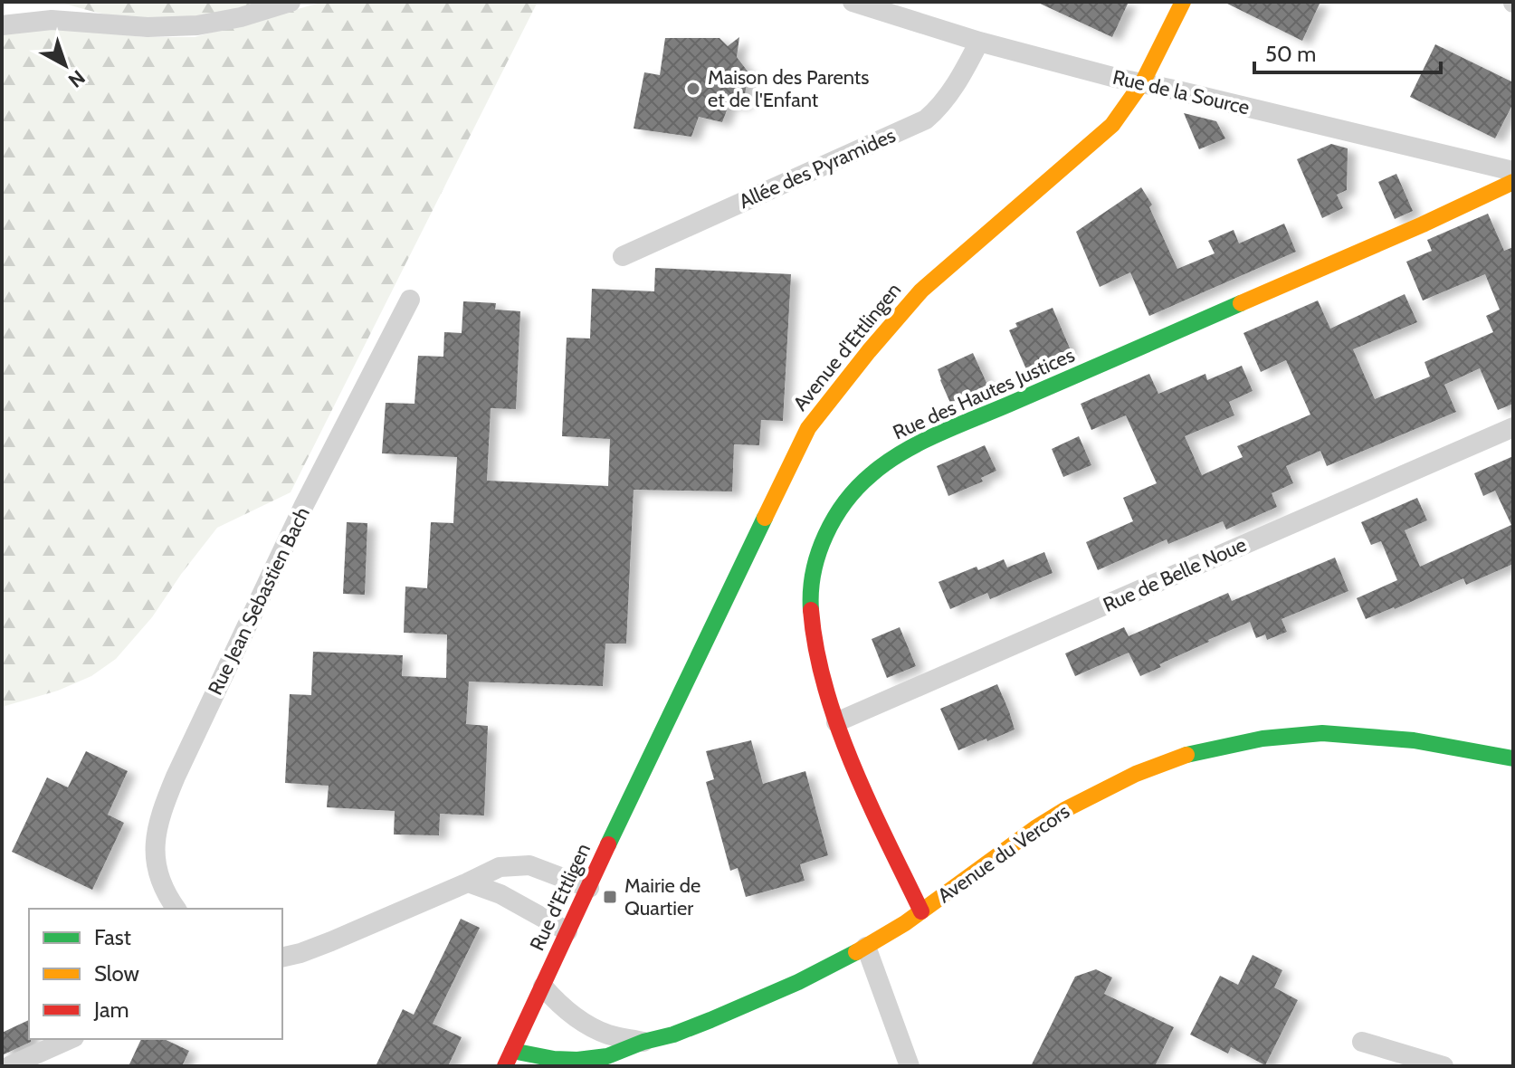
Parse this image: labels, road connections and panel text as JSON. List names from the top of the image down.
{
  "streets": {
    "street": [
      "Rue de la Source",
      "Allée des Pyramides",
      "Avenue d'Ettlingen",
      "Rue des Hautes Justices",
      "Rue de Belle Noue",
      "Rue Jean Sebastien Bach",
      "Avenue du Vercors",
      "Rue d'Ettligen"
    ]
  },
  "crossings": [
    ["Rue de la Source", "Allée des Pyramides"],
    ["Rue de la Source", "Avenue d'Ettlingen"],
    ["Avenue d'Ettlingen", "Rue d'Ettligen"],
    ["Rue des Hautes Justices", "Rue de Belle Noue"],
    ["Rue des Hautes Justices", "Avenue du Vercors"],
    ["Avenue du Vercors", "Rue d'Ettligen"]
  ],
  "places": {
    "other": ["Maison des Parents et de l'Enfant"],
    "transit": ["Mairie de Quartier"]
  },
  "legend": ["Fast", "Slow", "Jam"],
  "scale_bar": "50 m",
  "north": "bottom right"
}
